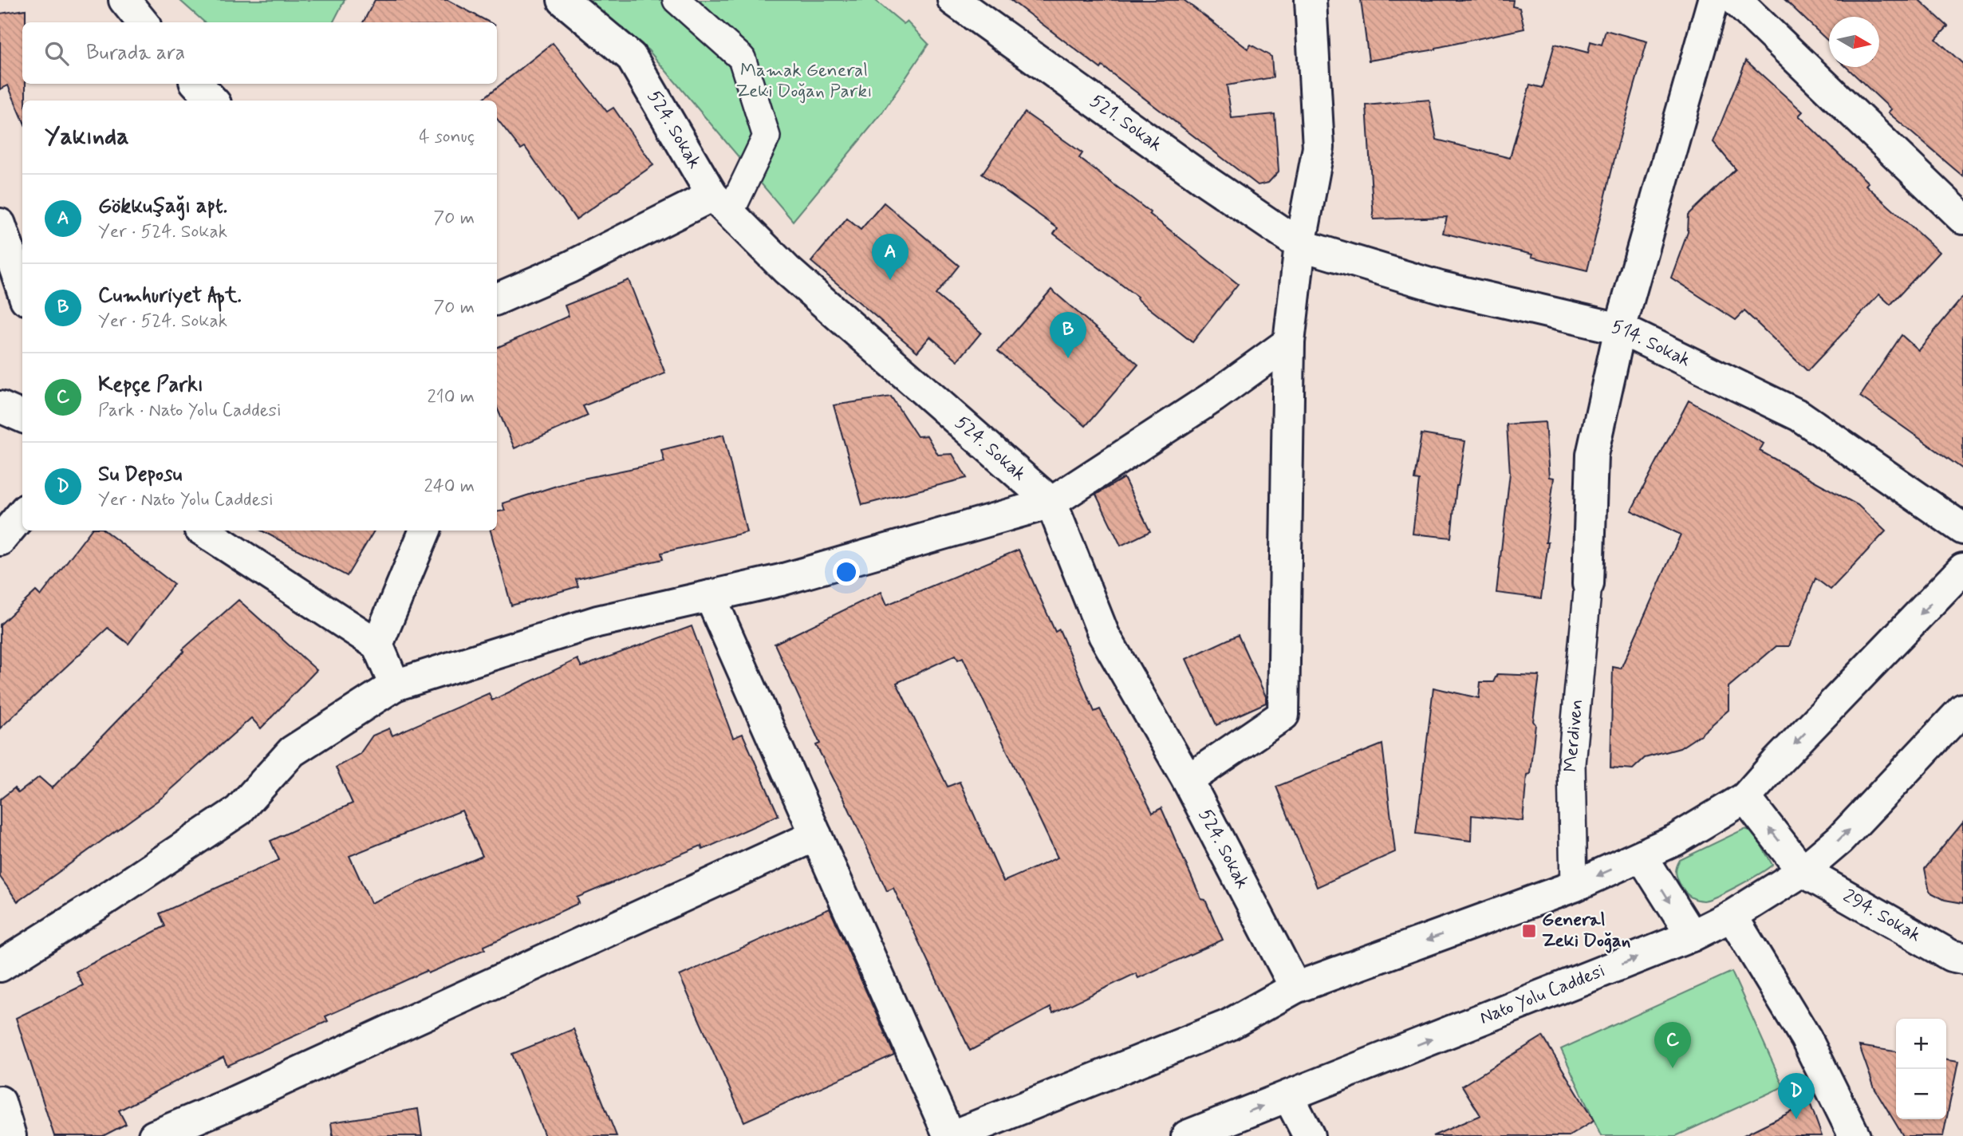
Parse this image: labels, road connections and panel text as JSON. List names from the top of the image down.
{
  "streets": {
    "street": [
      "521. Sokak",
      "524. Sokak",
      "514. Sokak",
      "Merdiven",
      "294. Sokak",
      "Nato Yolu Caddesi"
    ]
  },
  "crossings": [
    ["521. Sokak", "514. Sokak"],
    ["294. Sokak", "Nato Yolu Caddesi"]
  ],
  "parks": ["Mamak General Zeki Doğan Parkı"],
  "places": {
    "transit": ["General Zeki Doğan"]
  },
  "north": "right",
  "page": {
    "search": "Burada ara",
    "heading": ["Yakında", "4 sonuç"],
    "list": [
      {
        "mark": "A",
        "name": "Gökkuşağı apt.",
        "note": "Yer · 524. Sokak",
        "value": "70 m"
      },
      {
        "mark": "B",
        "name": "Cumhuriyet Apt.",
        "note": "Yer · 524. Sokak",
        "value": "70 m"
      },
      {
        "mark": "C",
        "name": "Kepçe Parkı",
        "note": "Park · Nato Yolu Caddesi",
        "value": "210 m"
      },
      {
        "mark": "D",
        "name": "Su Deposu",
        "note": "Yer · Nato Yolu Caddesi",
        "value": "240 m"
      }
    ],
    "pins": [
      "A",
      "B",
      "C",
      "D"
    ],
    "map_buttons": ["+", "−"]
  }
}
